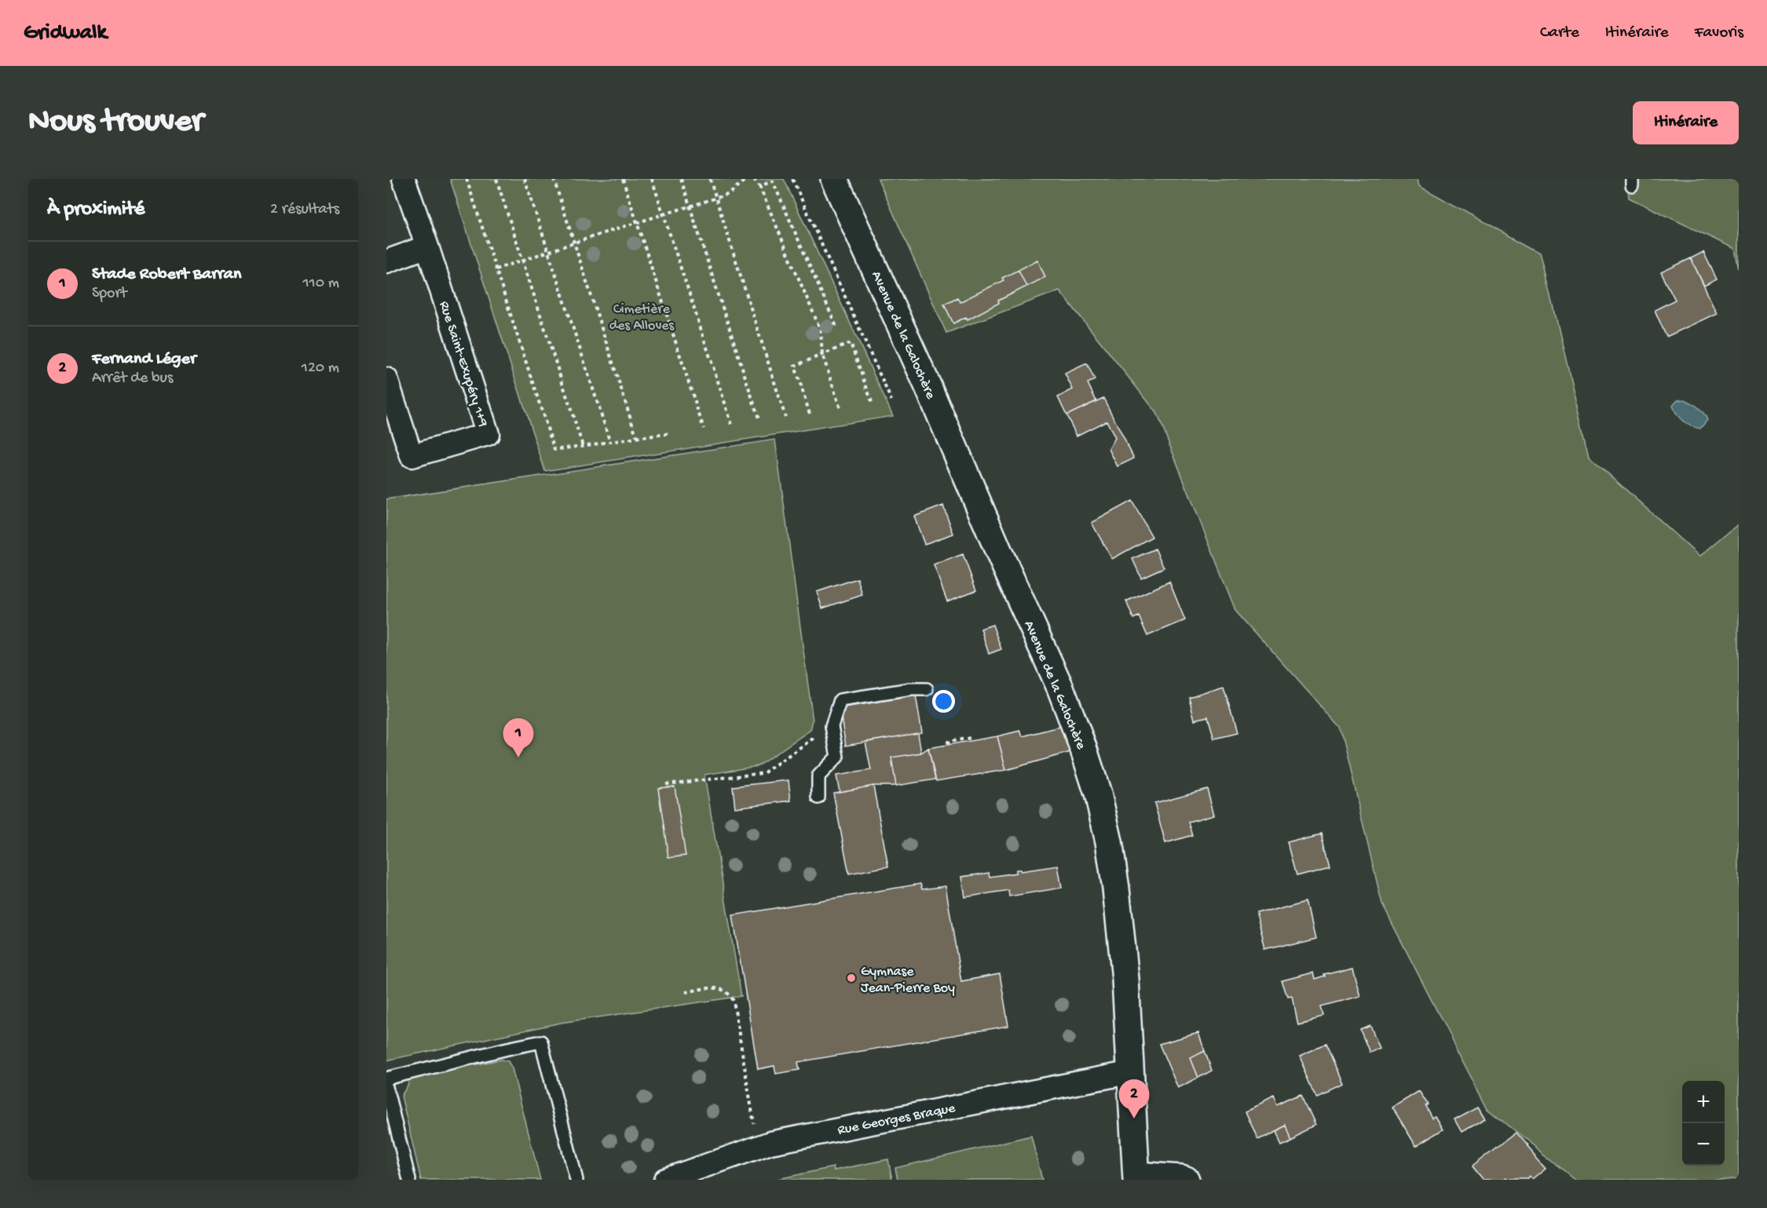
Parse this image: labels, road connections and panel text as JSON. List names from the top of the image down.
{
  "streets": {
    "main road": ["Avenue de la Galochère"],
    "street": ["Rue Saint-Exupéry 1+9", "Rue Georges Braque"]
  },
  "crossings": [
    ["Avenue de la Galochère", "Rue Georges Braque"]
  ],
  "parks": ["Cimetière des Alloves"],
  "places": ["Gymnase Jean-Pierre Boy"],
  "page": {
    "header": "Gridwalk",
    "nav": ["Carte", "Itinéraire", "Favoris"],
    "buttons": "Itinéraire",
    "title": "Nous trouver",
    "heading": ["À proximité", "2 résultats"],
    "list": [
      {
        "mark": "1",
        "name": "Stade Robert Barran",
        "note": "Sport",
        "value": "110 m"
      },
      {
        "mark": "2",
        "name": "Fernand Léger",
        "note": "Arrêt de bus",
        "value": "120 m"
      }
    ],
    "pins": ["1", "2"],
    "map_buttons": ["+", "−"]
  }
}
